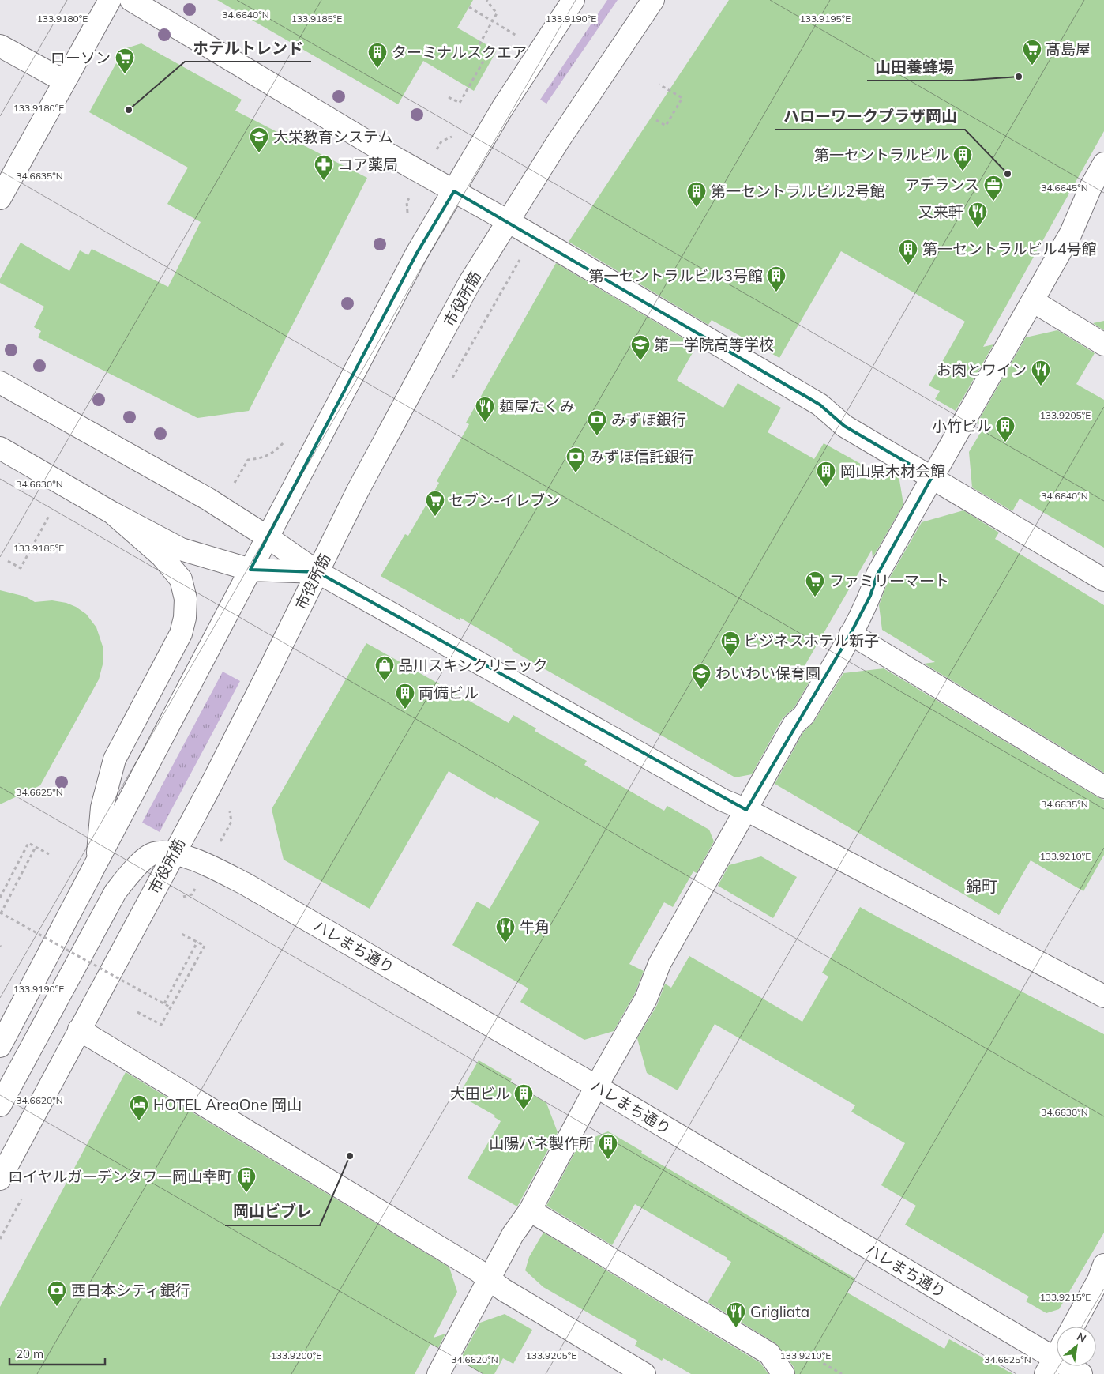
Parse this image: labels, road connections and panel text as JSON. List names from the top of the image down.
{
  "streets": {
    "street": ["市役所筋", "ハレまち通り"]
  },
  "crossings": [
    ["市役所筋", "ハレまち通り"]
  ],
  "districts": ["錦町"],
  "places": {
    "supermarket": [
      "髙島屋",
      "ローソン",
      "セブン-イレブン",
      "ファミリーマート"
    ],
    "building": [
      "ターミナルスクエア",
      "第一セントラルビル",
      "第一セントラルビル2号館",
      "第一セントラルビル4号館",
      "第一セントラルビル3号館",
      "小竹ビル",
      "岡山県木材会館",
      "両備ビル",
      "大田ビル",
      "山陽バネ製作所",
      "ロイヤルガーデンタワー岡山幸町"
    ],
    "other": [
      "山田養蜂場",
      "ホテルトレンド",
      "ハローワークプラザ岡山",
      "岡山ビブレ"
    ],
    "school or university": ["大栄教育システム", "第一学院高等学校", "わいわい保育園"],
    "pharmacy": ["コア薬局"],
    "office": ["アデランス"],
    "restaurant": [
      "又来軒",
      "お肉とワイン",
      "麺屋たくみ",
      "牛角",
      "Grigliata"
    ],
    "bank": ["みずほ銀行", "みずほ信託銀行", "西日本シティ銀行"],
    "hotel": ["ビジネスホテル新子", "HOTEL AreaOne 岡山"],
    "shop": ["品川スキンクリニック"]
  },
  "scale_bar": "20 m",
  "north": "top right",
  "coordinates": [
    "34.6640°N",
    "133.9190°E",
    "133.9180°E",
    "133.9185°E",
    "133.9195°E",
    "34.6635°N",
    "34.6645°N",
    "133.9205°E",
    "34.6630°N",
    "34.6625°N",
    "133.9210°E",
    "34.6620°N",
    "133.9215°E",
    "133.9200°E"
  ]
}
